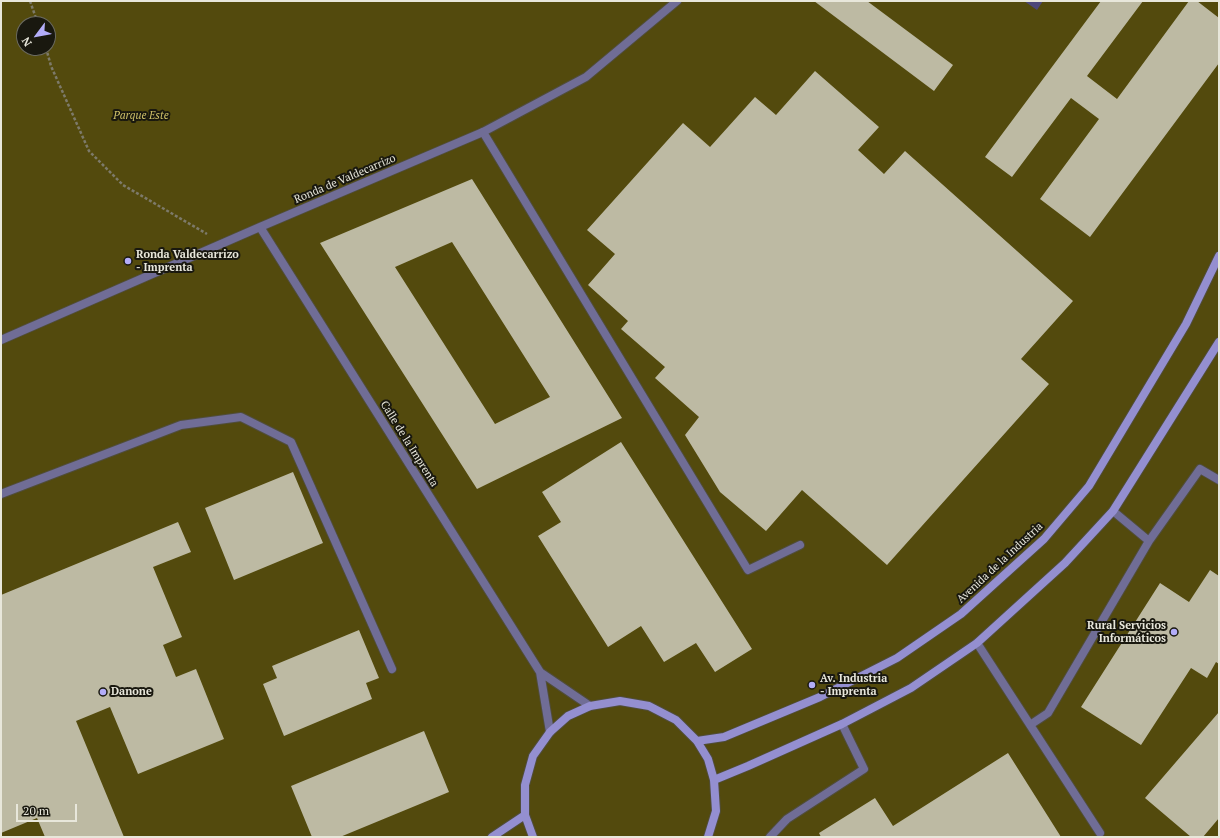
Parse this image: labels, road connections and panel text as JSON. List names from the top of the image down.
{
  "streets": {
    "street": ["Ronda de Valdecarrizo", "Calle de la Imprenta", "Avenida de la Industria"]
  },
  "crossings": [
    ["Ronda de Valdecarrizo", "Calle de la Imprenta"]
  ],
  "parks": ["Parque Este"],
  "places": [
    "Ronda Valdecarrizo - Imprenta",
    "Rural Servicios Informáticos",
    "Av. Industria - Imprenta",
    "Danone"
  ],
  "scale_bar": "20 m",
  "north": "bottom left"
}
